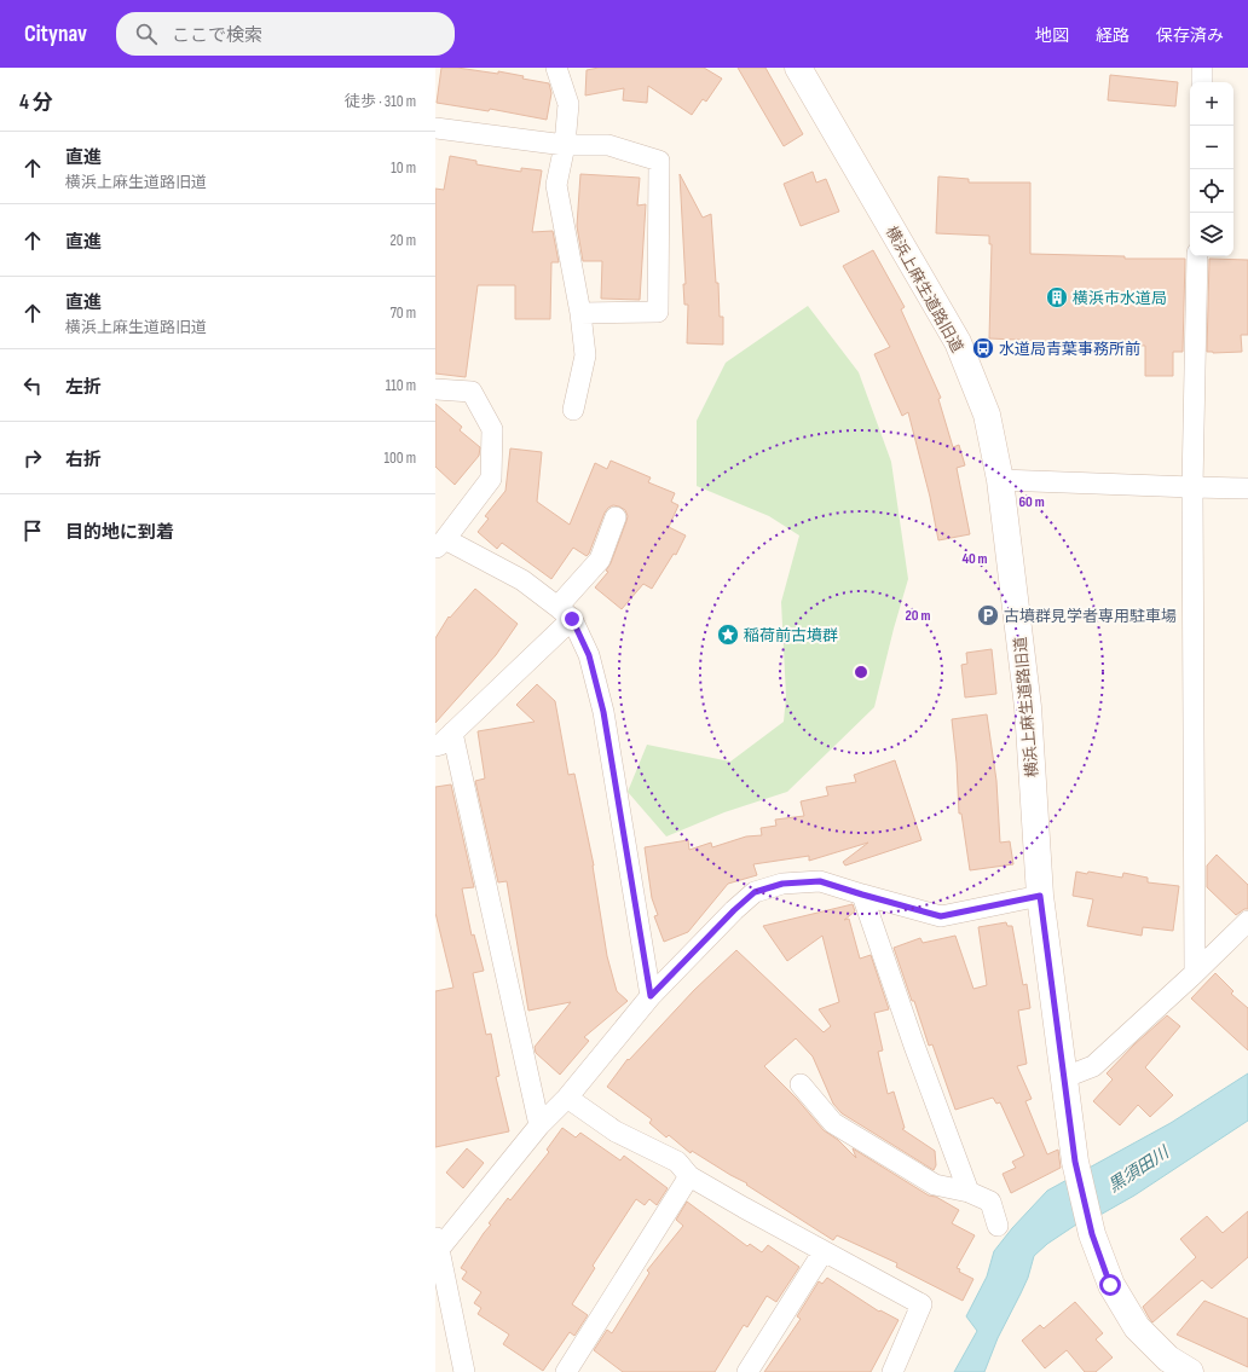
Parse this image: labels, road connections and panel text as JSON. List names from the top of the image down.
{
  "streets": {
    "street": ["横浜上麻生道路旧道"]
  },
  "water": ["黒須田川"],
  "places": {
    "building": ["横浜市水道局"],
    "bus stop": ["水道局青葉事務所前"],
    "parking": ["古墳群見学者専用駐車場"],
    "place": ["稲荷前古墳群"]
  },
  "page": {
    "header": "Citynav",
    "search": "ここで検索",
    "nav": ["地図", "経路", "保存済み"],
    "heading": ["4 分", "徒歩 · 310 m"],
    "map_buttons": ["+", "−"],
    "list": [
      ["直進", "横浜上麻生道路旧道", "10 m"],
      ["直進", "20 m"],
      ["直進", "横浜上麻生道路旧道", "70 m"],
      ["左折", "110 m"],
      ["右折", "100 m"],
      "目的地に到着"
    ]
  },
  "rings": ["60 m", "40 m", "20 m"]
}
